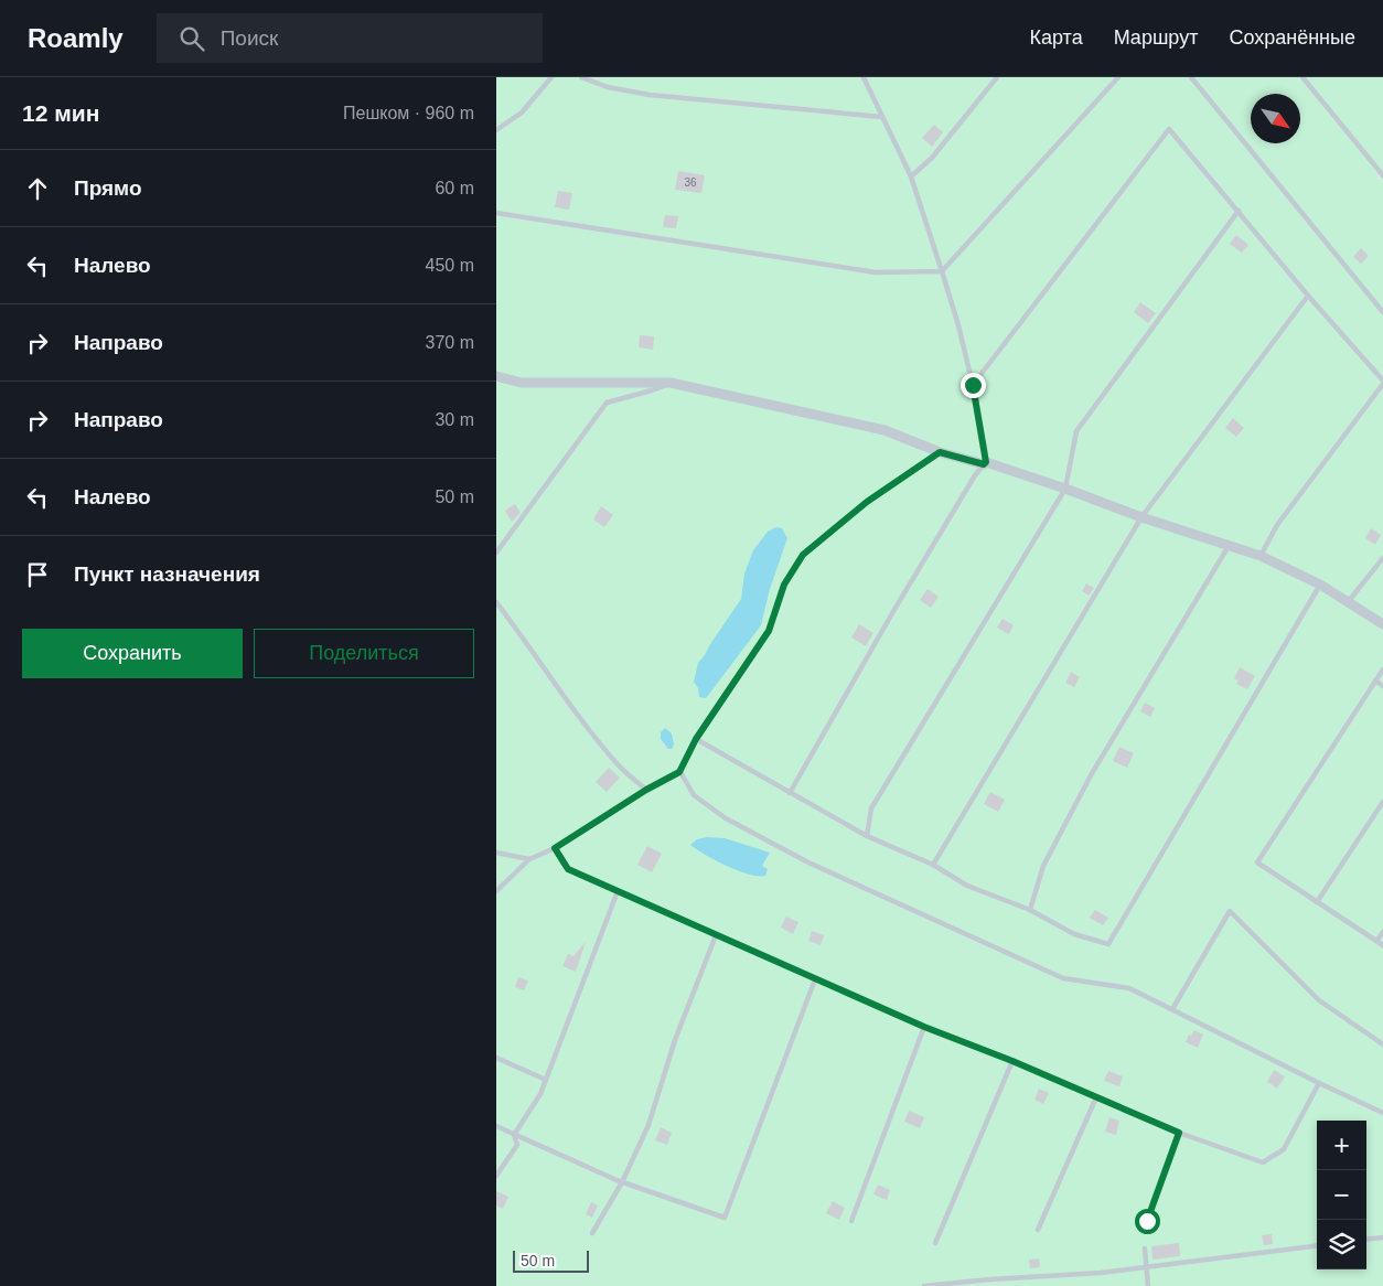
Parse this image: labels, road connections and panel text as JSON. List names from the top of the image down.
{
  "house_numbers": ["36"],
  "scale_bar": "50 m",
  "north": "bottom right",
  "page": {
    "header": "Roamly",
    "search": "Поиск",
    "nav": ["Карта", "Маршрут", "Сохранённые"],
    "heading": ["12 мин", "Пешком · 960 m"],
    "list": [
      ["Прямо", "60 m"],
      ["Налево", "450 m"],
      ["Направо", "370 m"],
      ["Направо", "30 m"],
      ["Налево", "50 m"],
      "Пункт назначения"
    ],
    "buttons": ["Сохранить", "Поделиться"],
    "map_buttons": ["+", "−"],
    "scale": "50 m"
  }
}
